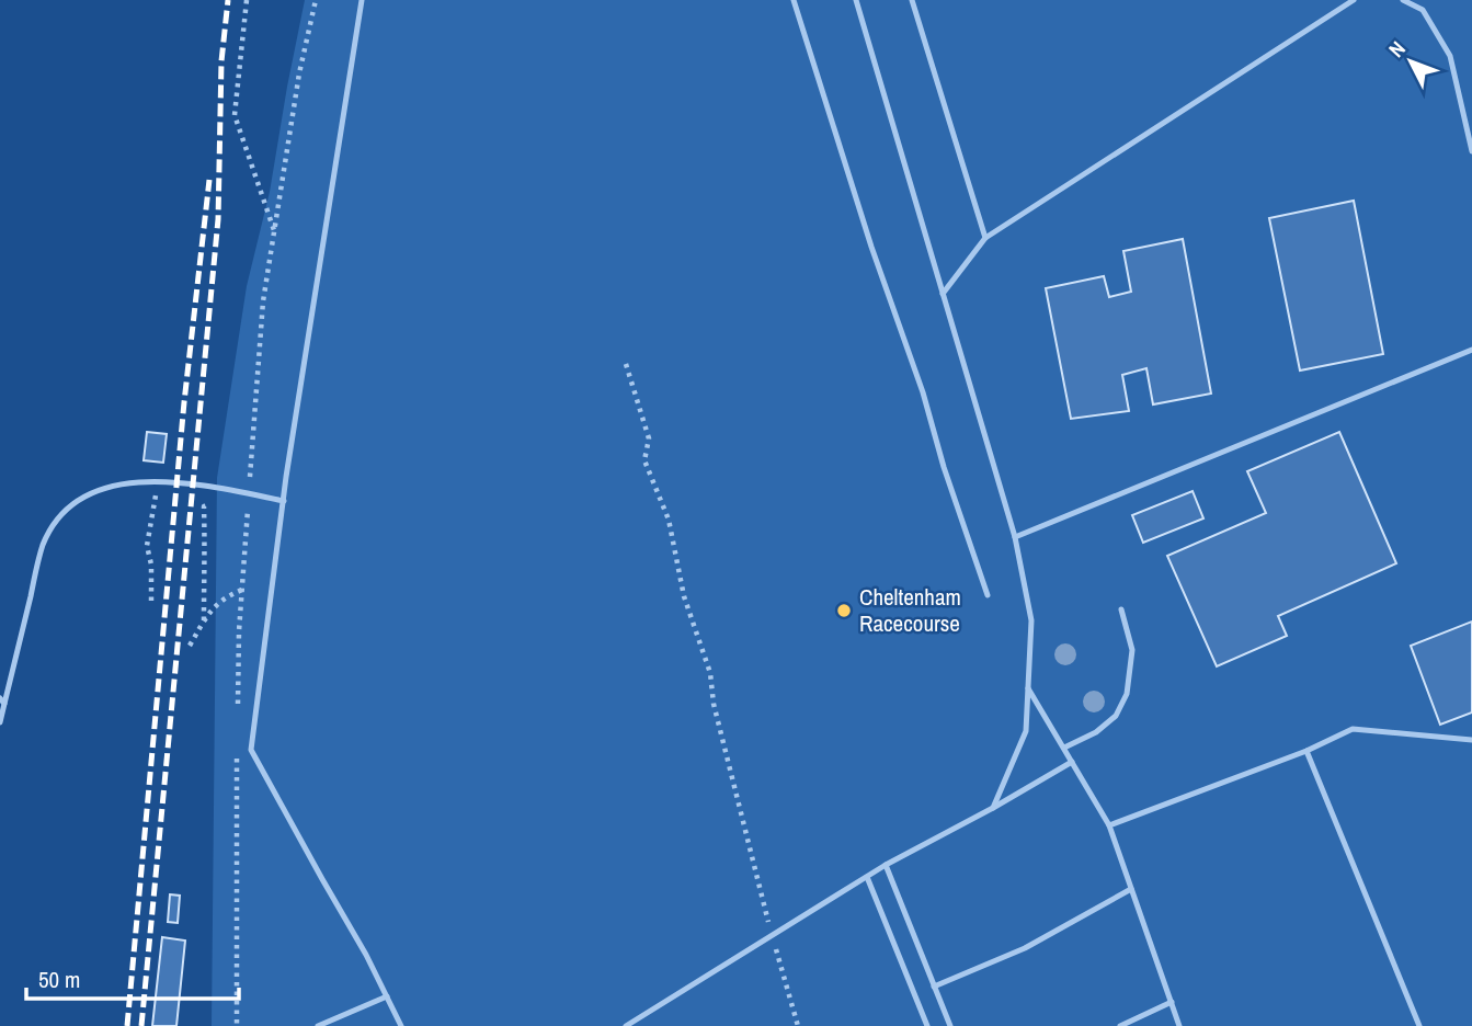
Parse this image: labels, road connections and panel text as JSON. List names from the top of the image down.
{
  "places": ["Cheltenham Racecourse"],
  "scale_bar": "50 m",
  "north": "top left"
}
